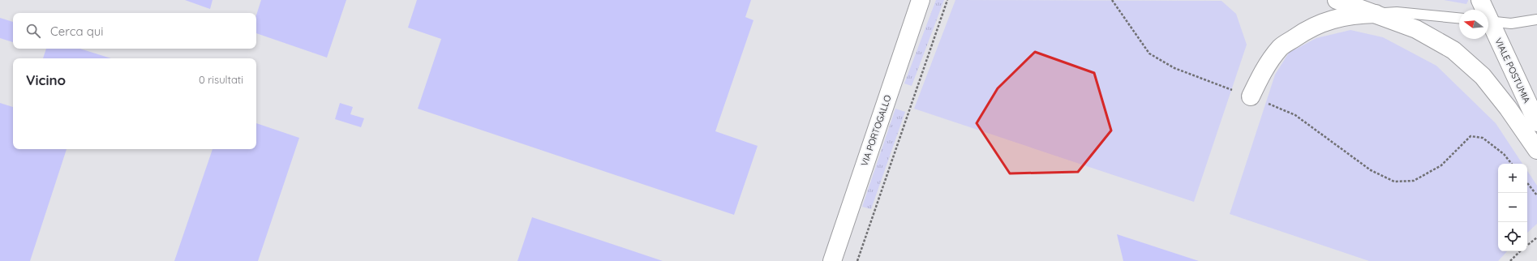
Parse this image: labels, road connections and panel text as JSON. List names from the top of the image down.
{
  "streets": {
    "main road": ["VIALE POSTUMIA", "VIA PORTOGALLO"]
  },
  "north": "left",
  "page": {
    "search": "Cerca qui",
    "heading": ["Vicino", "0 risultati"],
    "map_buttons": ["+", "−"]
  }
}
